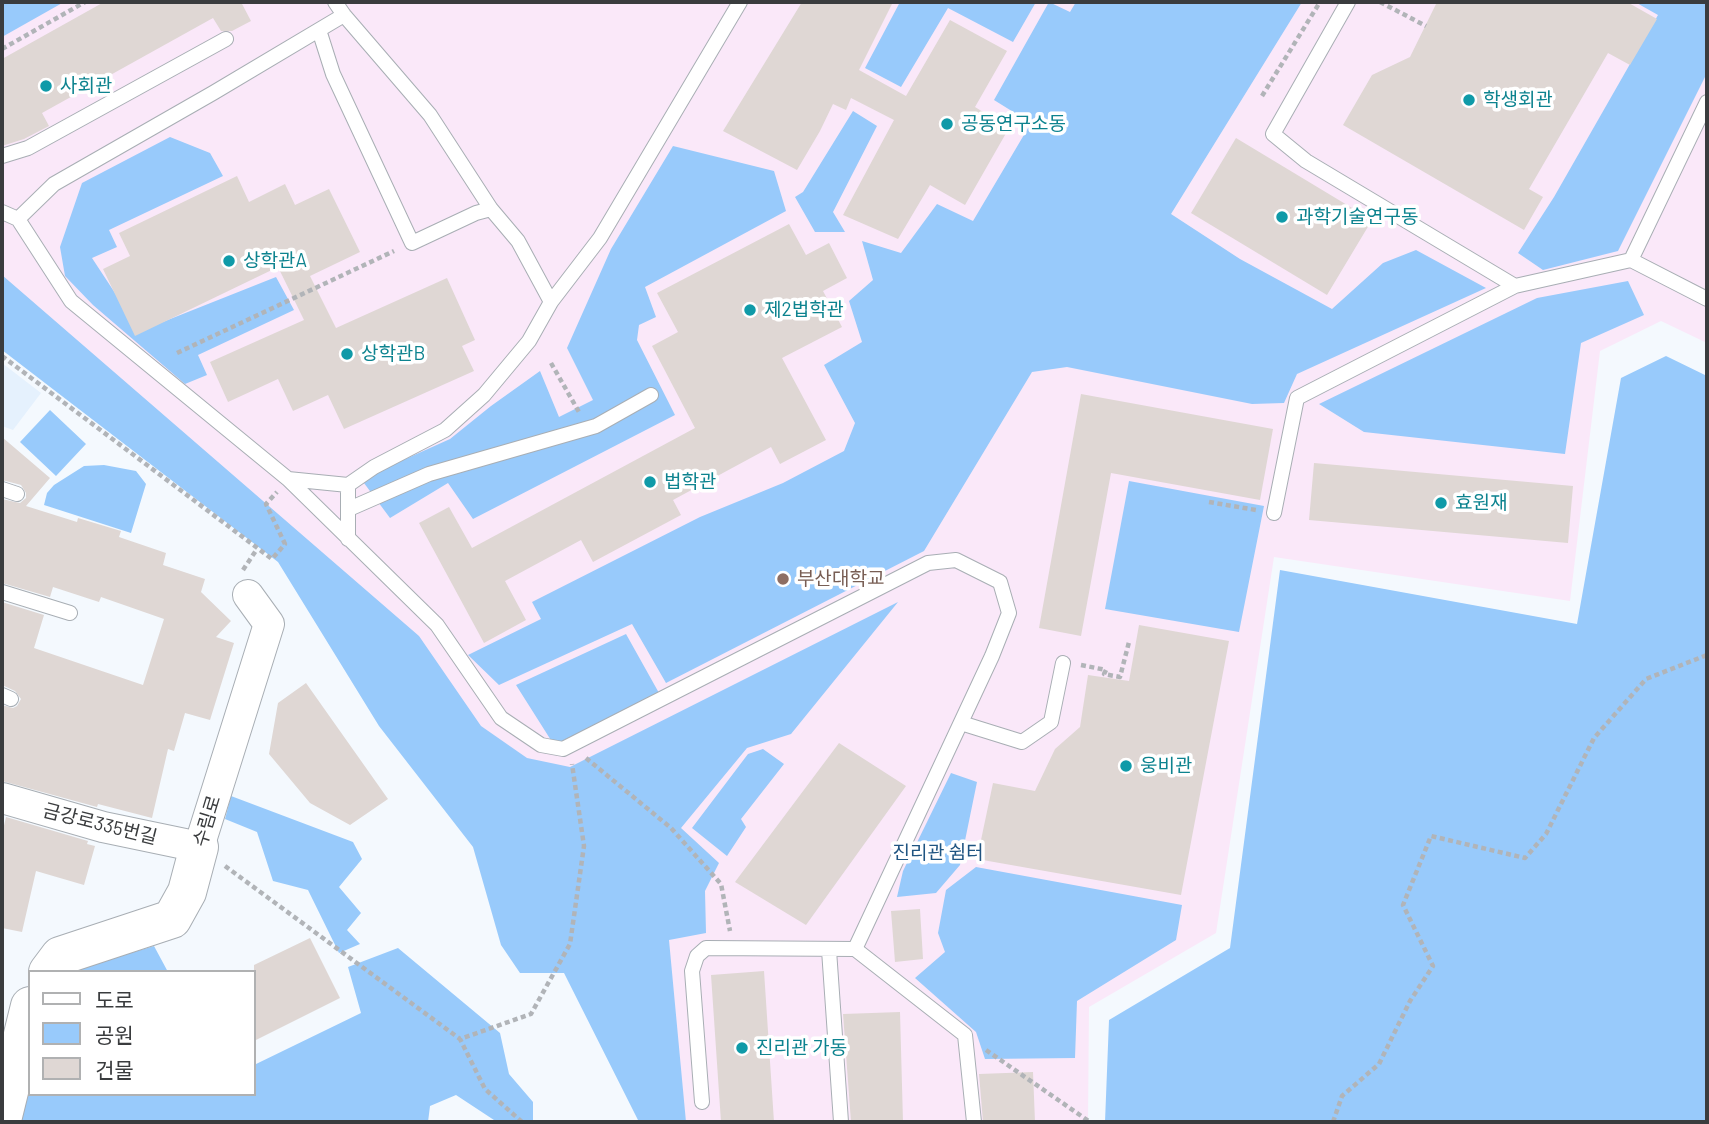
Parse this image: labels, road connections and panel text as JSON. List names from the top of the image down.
{
  "streets": {
    "main road": ["수림로"],
    "street": ["금강로335번길"]
  },
  "crossings": [
    ["수림로", "금강로335번길"]
  ],
  "parks": ["진리관 쉼터"],
  "places": [
    "사회관",
    "학생회관",
    "공동연구소동",
    "과학기술연구동",
    "상학관A",
    "제2법학관",
    "상학관B",
    "법학관",
    "효원재",
    "부산대학교",
    "웅비관",
    "진리관 가동"
  ],
  "legend": ["도로", "공원", "건물"]
}
